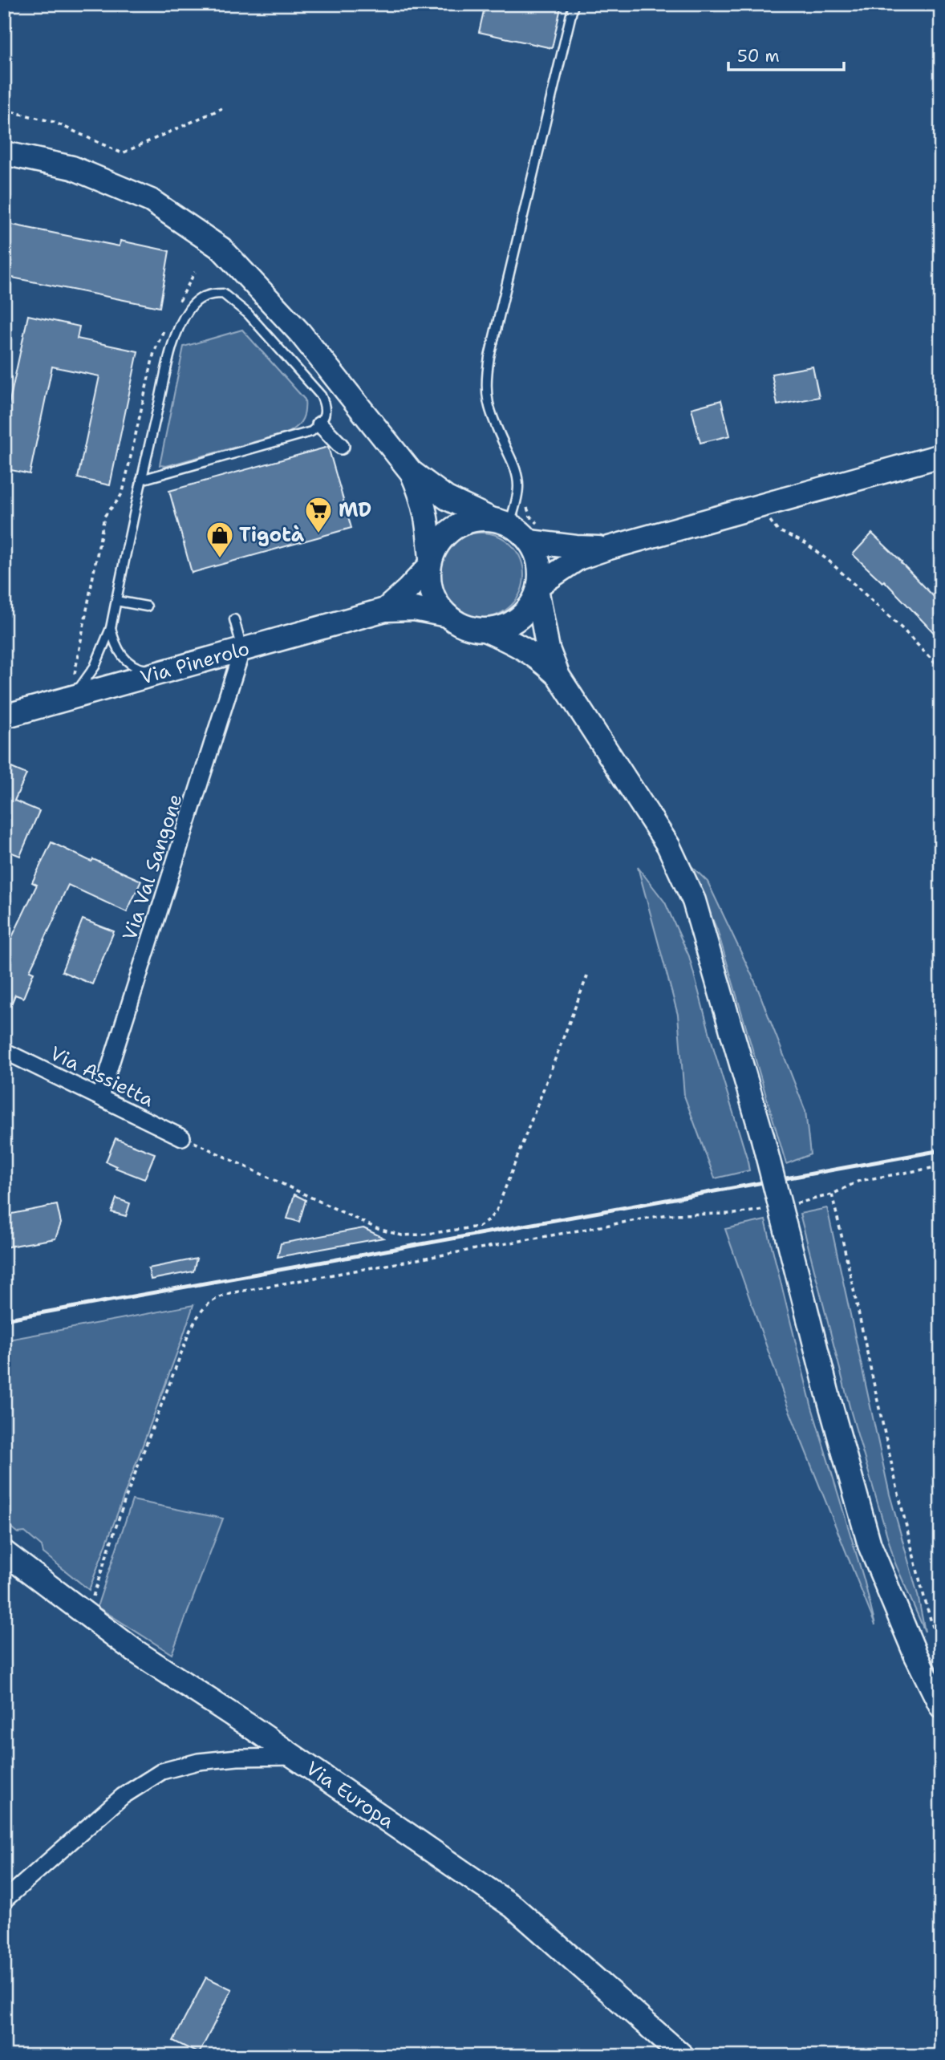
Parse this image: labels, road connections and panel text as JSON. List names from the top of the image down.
{
  "streets": {
    "main road": ["Via Pinerolo", "Via Europa"],
    "street": ["Via Val Sangone", "Via Assietta"]
  },
  "crossings": [
    ["Via Pinerolo", "Via Val Sangone"],
    ["Via Val Sangone", "Via Assietta"]
  ],
  "places": {
    "supermarket": ["MD"],
    "shop": ["Tigotà"]
  },
  "scale_bar": "50 m"
}
